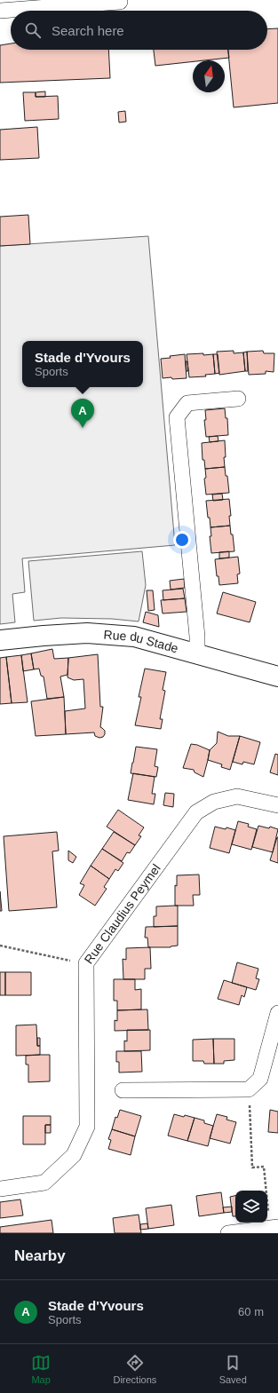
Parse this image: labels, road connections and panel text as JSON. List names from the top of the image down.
{
  "streets": {
    "street": ["Rue du Stade", "Rue Claudius Peymel"]
  },
  "north": "top",
  "page": {
    "search": "Search here",
    "popup": ["Stade d'Yvours", "Sports"],
    "pins": "A",
    "heading": "Nearby",
    "list": [
      {
        "mark": "A",
        "name": "Stade d'Yvours",
        "note": "Sports",
        "value": "60 m"
      }
    ],
    "nav": ["Map", "Directions", "Saved"]
  }
}
